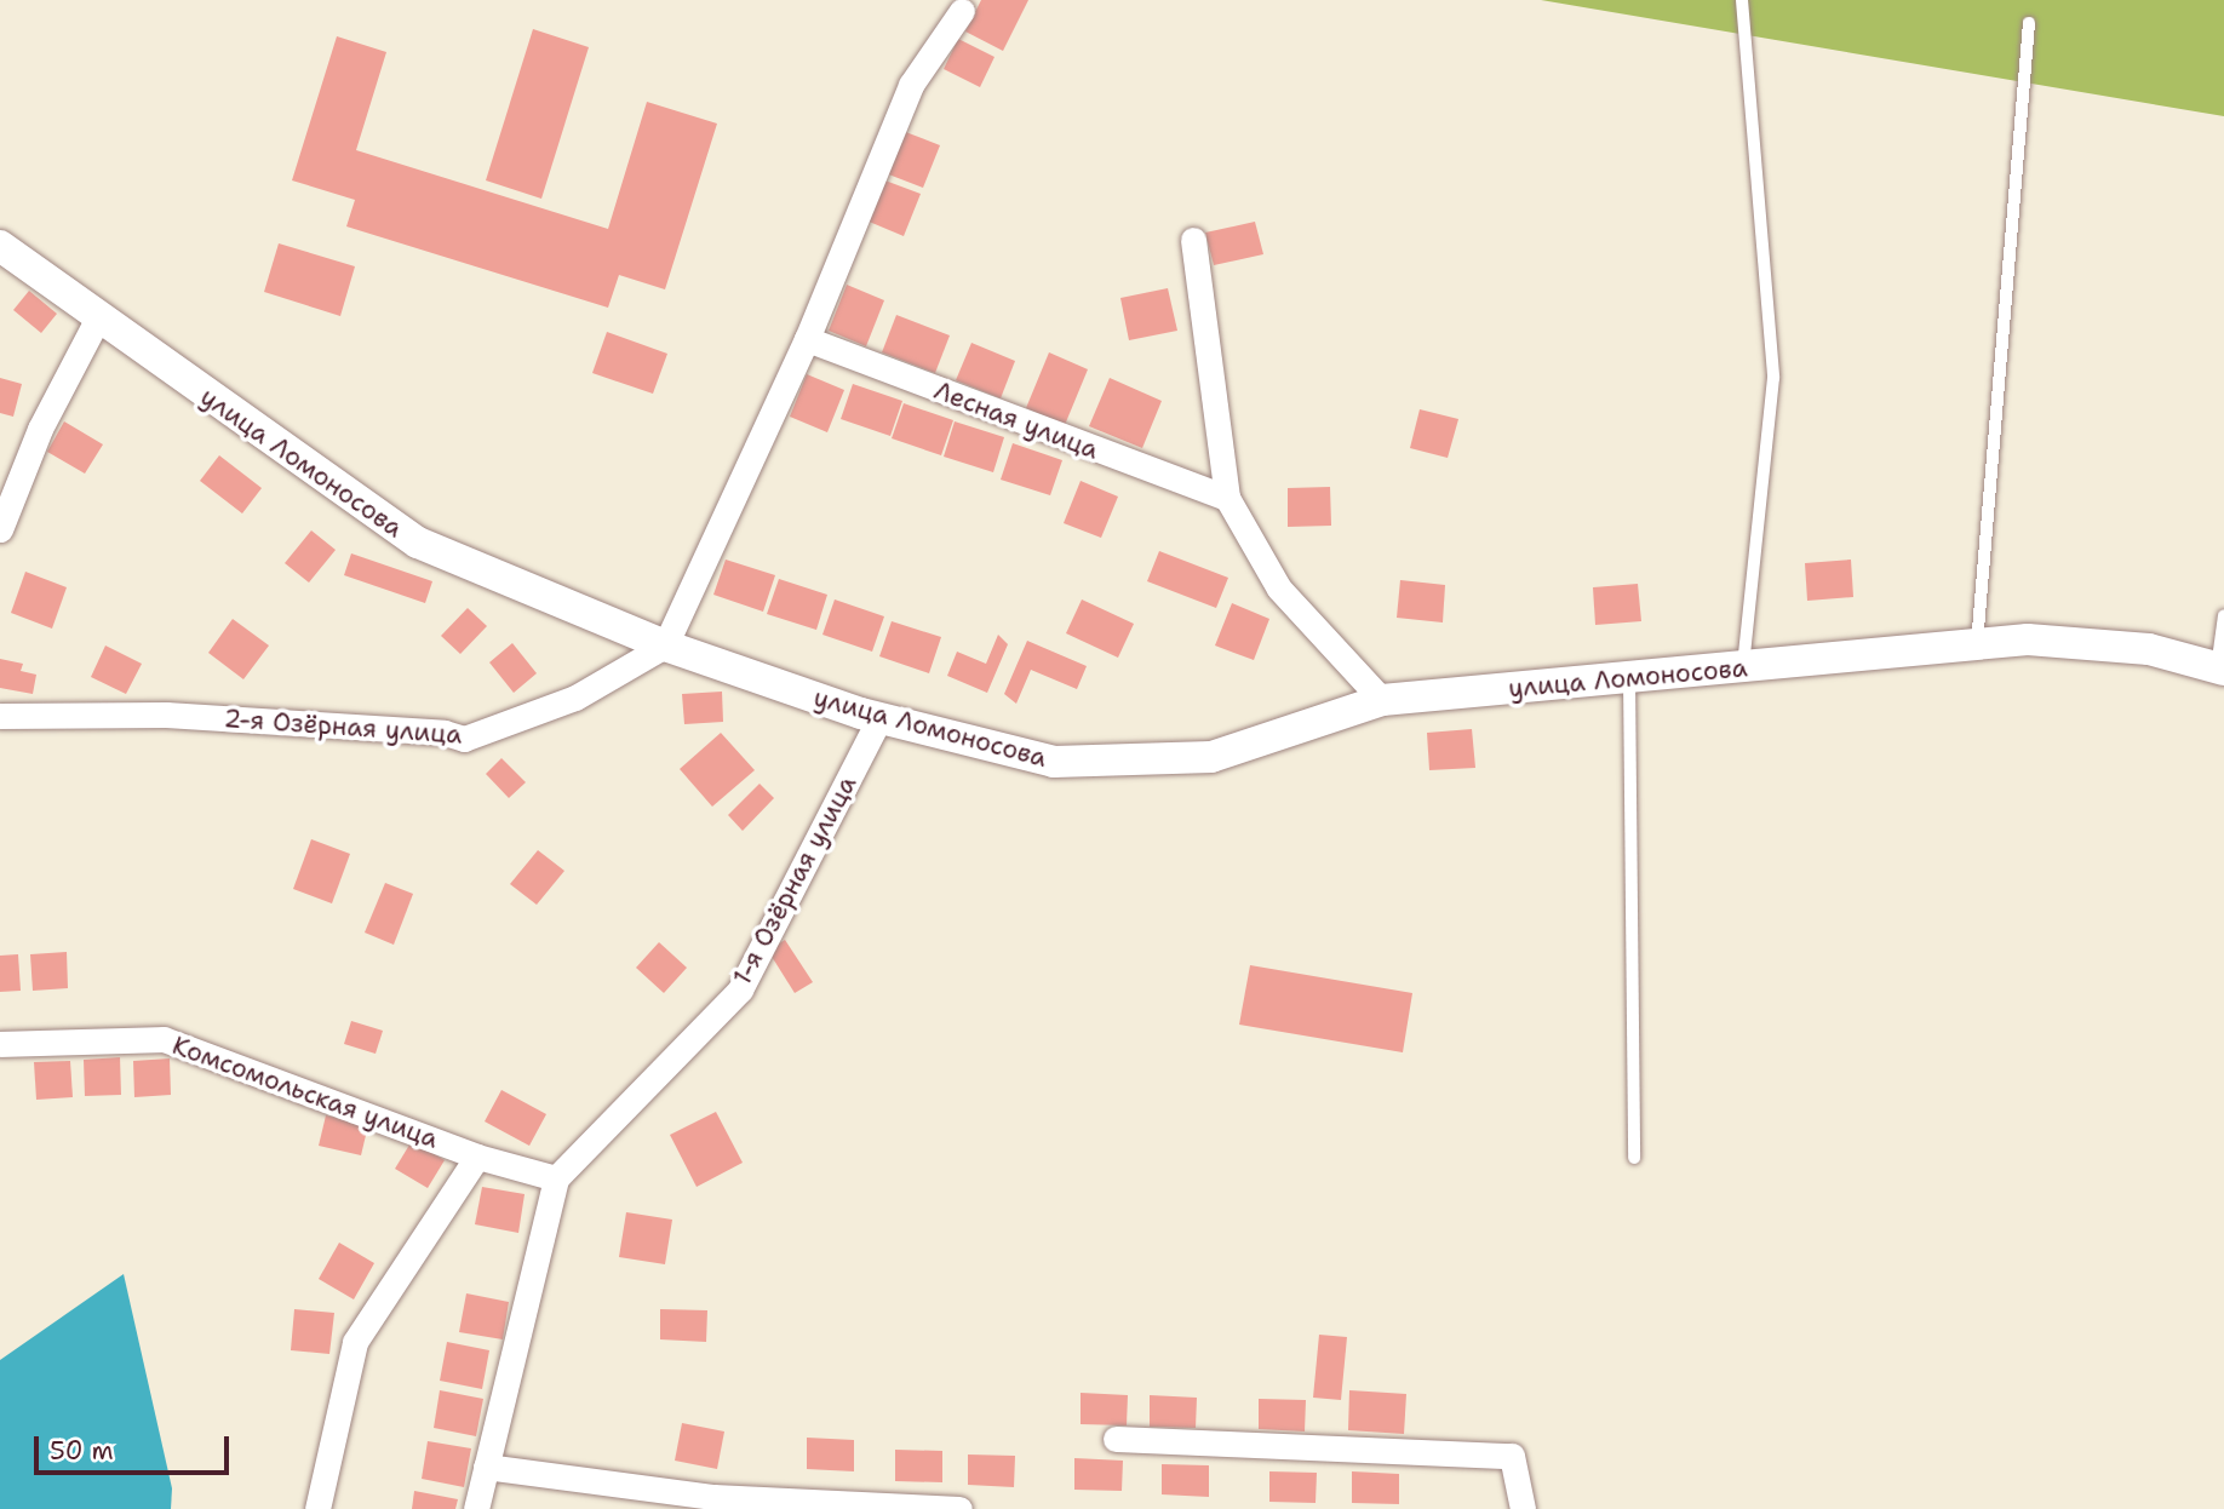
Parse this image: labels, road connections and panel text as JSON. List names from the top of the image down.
{
  "streets": {
    "street": [
      "Лесная улица",
      "улица Ломоносова",
      "2-я Озёрная улица",
      "1-я Озёрная улица",
      "Комсомольская улица"
    ]
  },
  "crossings": [
    ["улица Ломоносова", "2-я Озёрная улица"],
    ["улица Ломоносова", "1-я Озёрная улица"],
    ["1-я Озёрная улица", "Комсомольская улица"]
  ],
  "scale_bar": "50 m"
}
